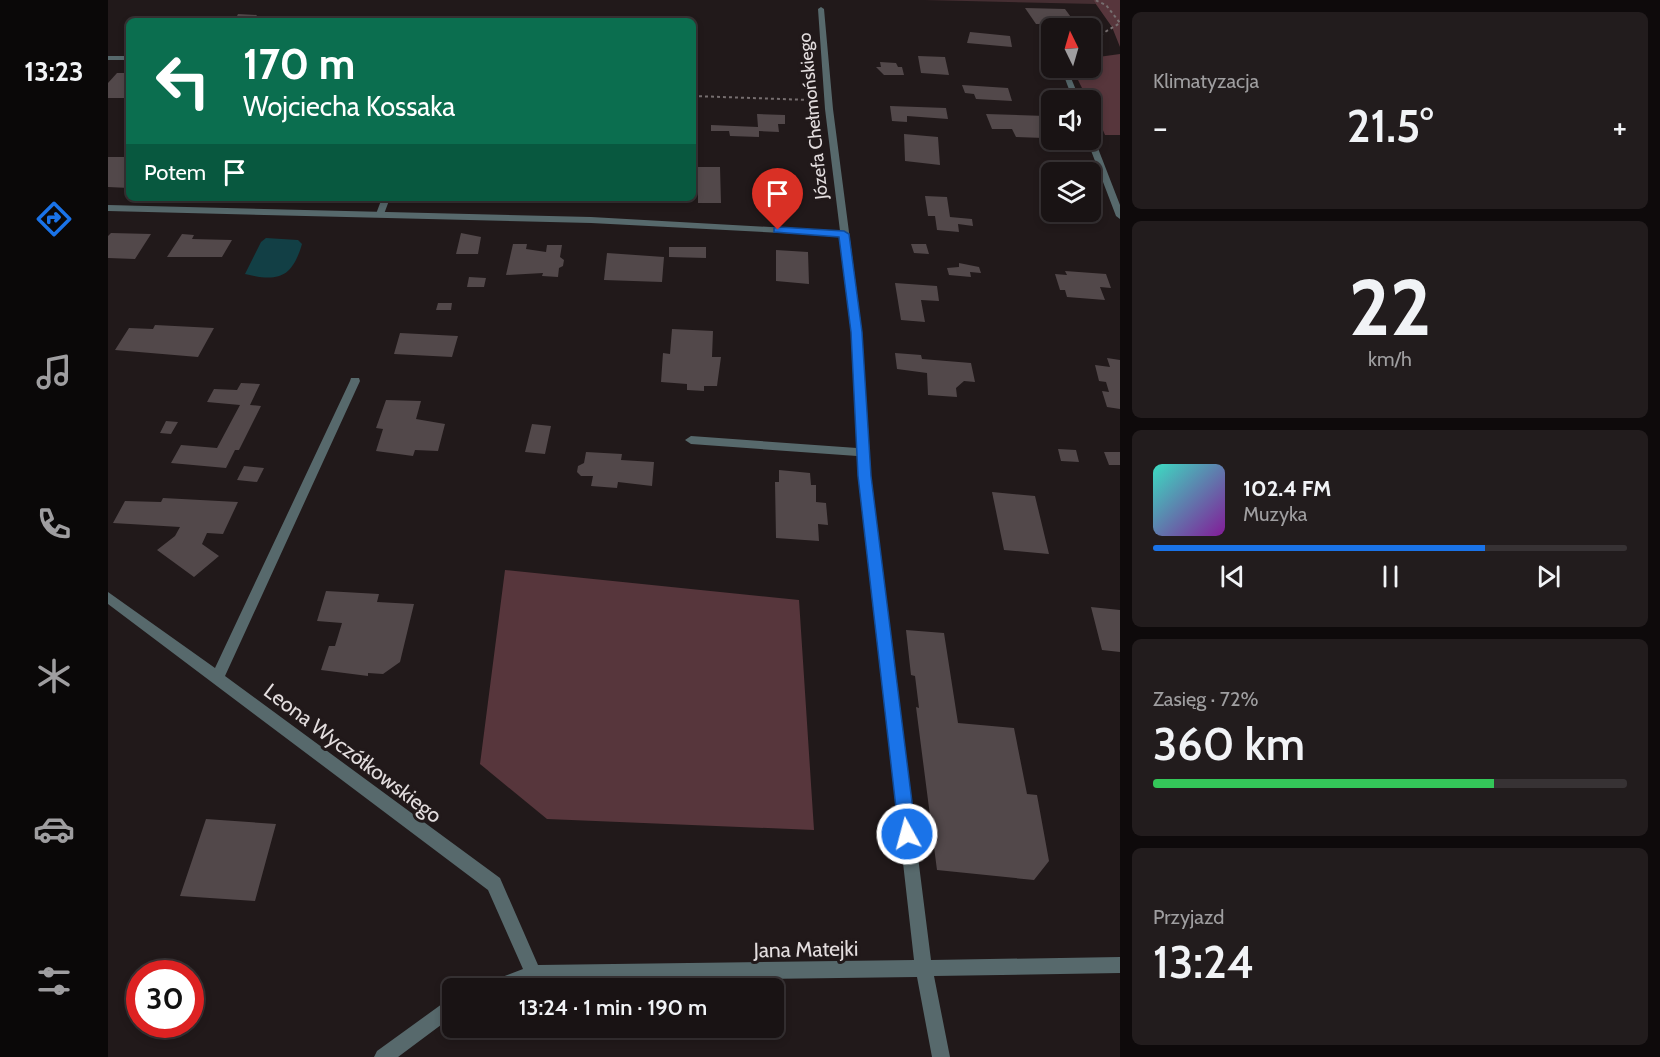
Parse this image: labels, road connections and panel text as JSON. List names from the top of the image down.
{
  "streets": {
    "street": ["Józefa Chełmońskiego", "Leona Wyczółkowskiego", "Jana Matejki"]
  },
  "crossings": [
    ["Józefa Chełmońskiego", "Jana Matejki"],
    ["Leona Wyczółkowskiego", "Jana Matejki"]
  ],
  "north": "top",
  "page": {
    "tabs": "13:23",
    "tile": [
      "Klimatyzacja",
      ["22", "km/h"],
      ["Zasięg · 72%", "360 km"],
      ["Przyjazd", "13:24"]
    ],
    "turn": ["170 m", "Wojciecha Kossaka"],
    "heat": ["−", "21.5°", "+"],
    "then": "Potem",
    "song": ["102.4 FM", "Muzyka"],
    "limit": "30",
    "trip": "13:24 · 1 min · 190 m"
  }
}
